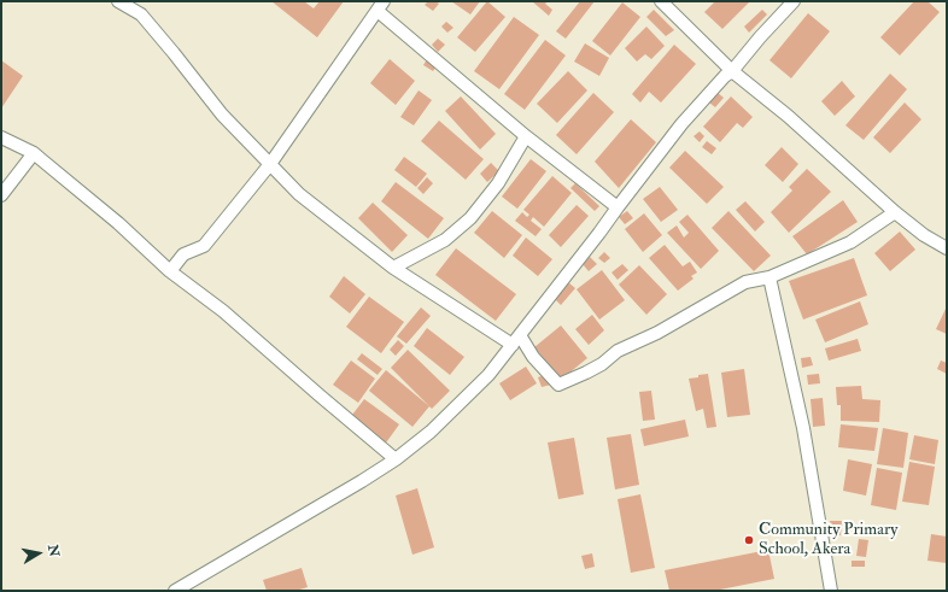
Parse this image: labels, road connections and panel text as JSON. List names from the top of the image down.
{
  "places": ["Community Primary School, Akera"],
  "north": "right"
}
